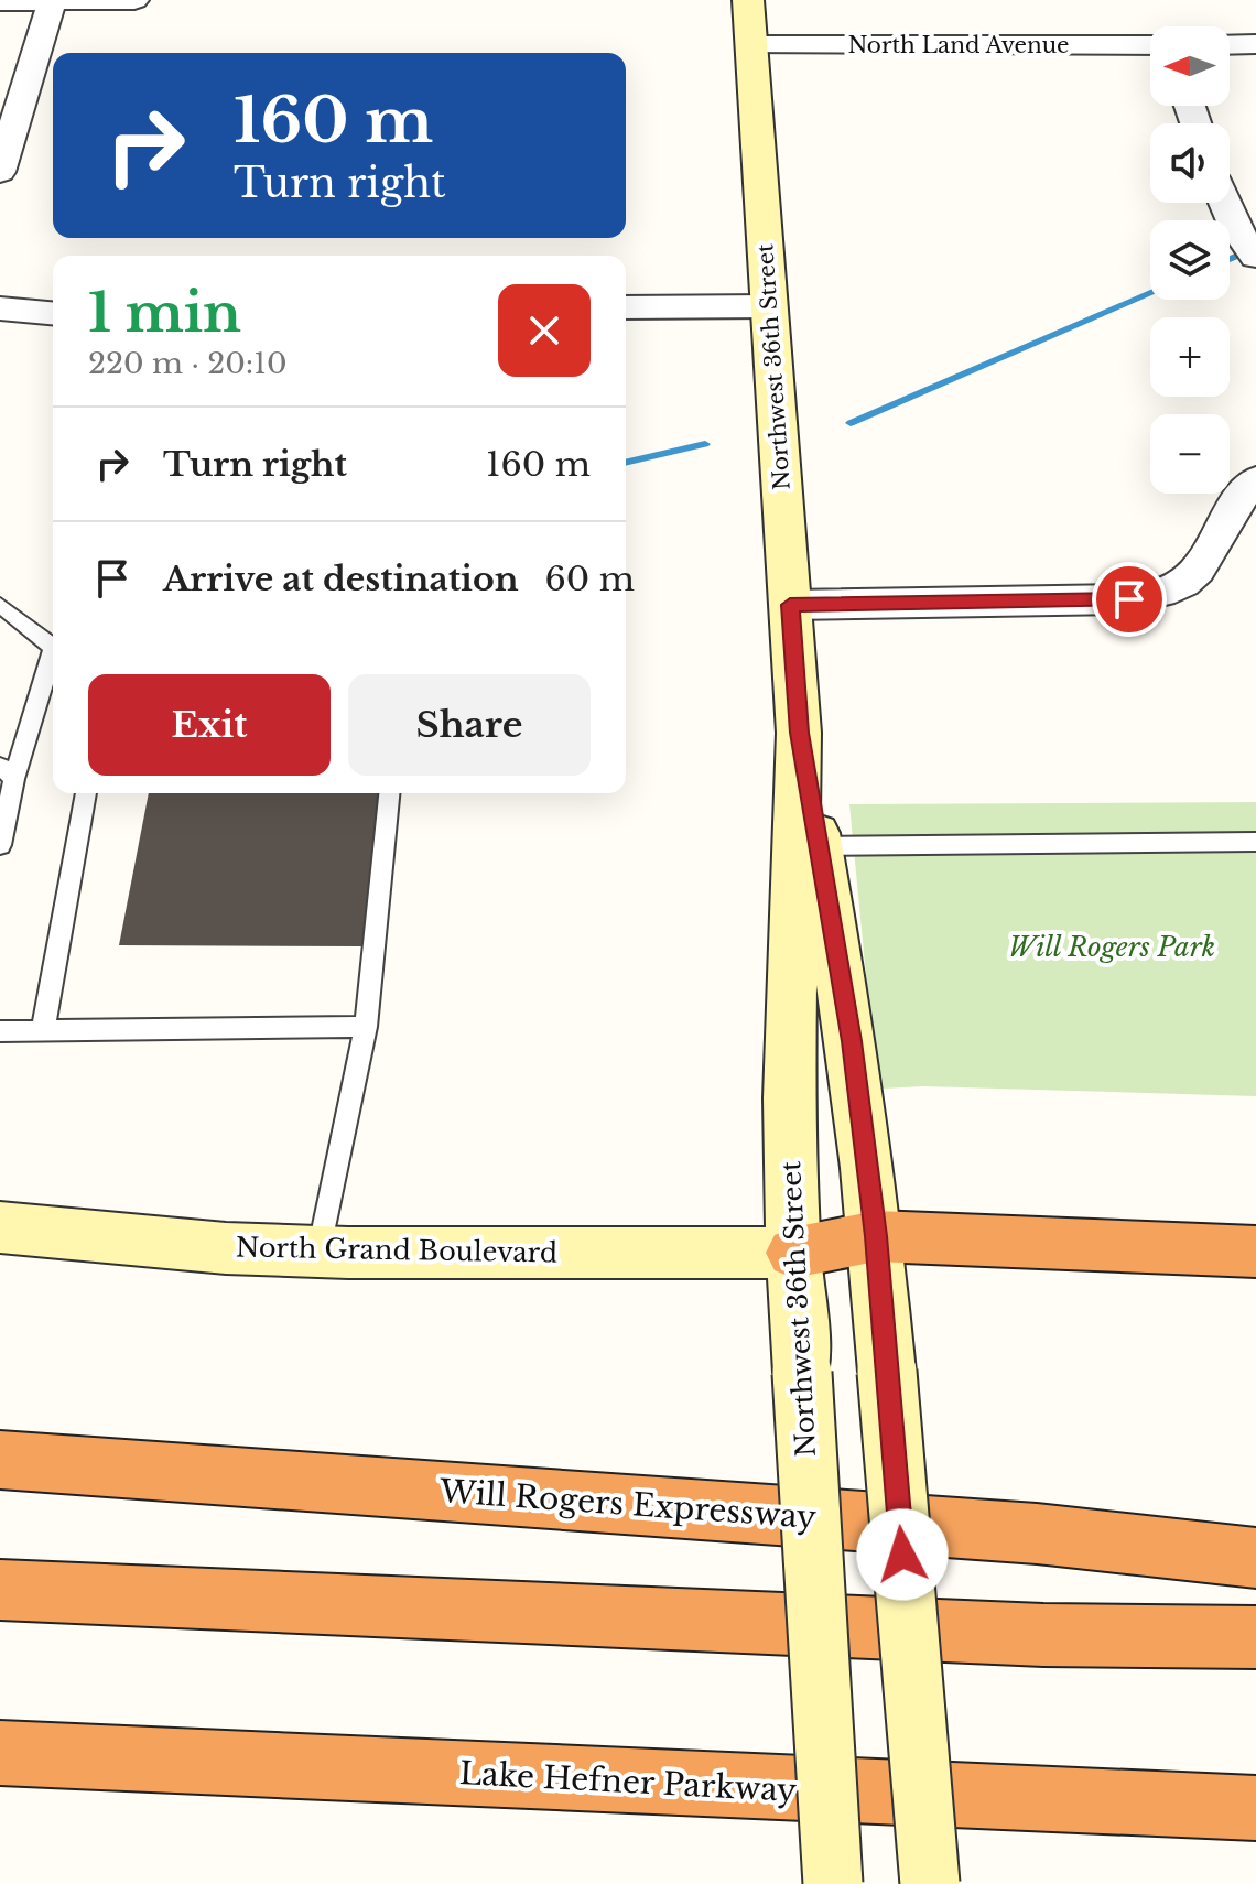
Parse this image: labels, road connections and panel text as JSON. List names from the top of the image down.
{
  "streets": {
    "highway": ["Will Rogers Expressway", "Lake Hefner Parkway"],
    "main road": ["Northwest 36th Street", "North Grand Boulevard"],
    "street": ["North Land Avenue"]
  },
  "crossings": [
    ["North Land Avenue", "Northwest 36th Street"],
    ["Northwest 36th Street", "North Grand Boulevard"]
  ],
  "parks": ["Will Rogers Park"],
  "north": "left",
  "page": {
    "map_buttons": ["+", "−"],
    "turn": ["160 m", "Turn right"],
    "heading": ["1 min", "220 m · 20:10"],
    "list": [
      {
        "name": "Turn right",
        "value": "160 m"
      },
      {
        "name": "Arrive at destination",
        "value": "60 m"
      }
    ],
    "buttons": ["Exit", "Share"]
  }
}
